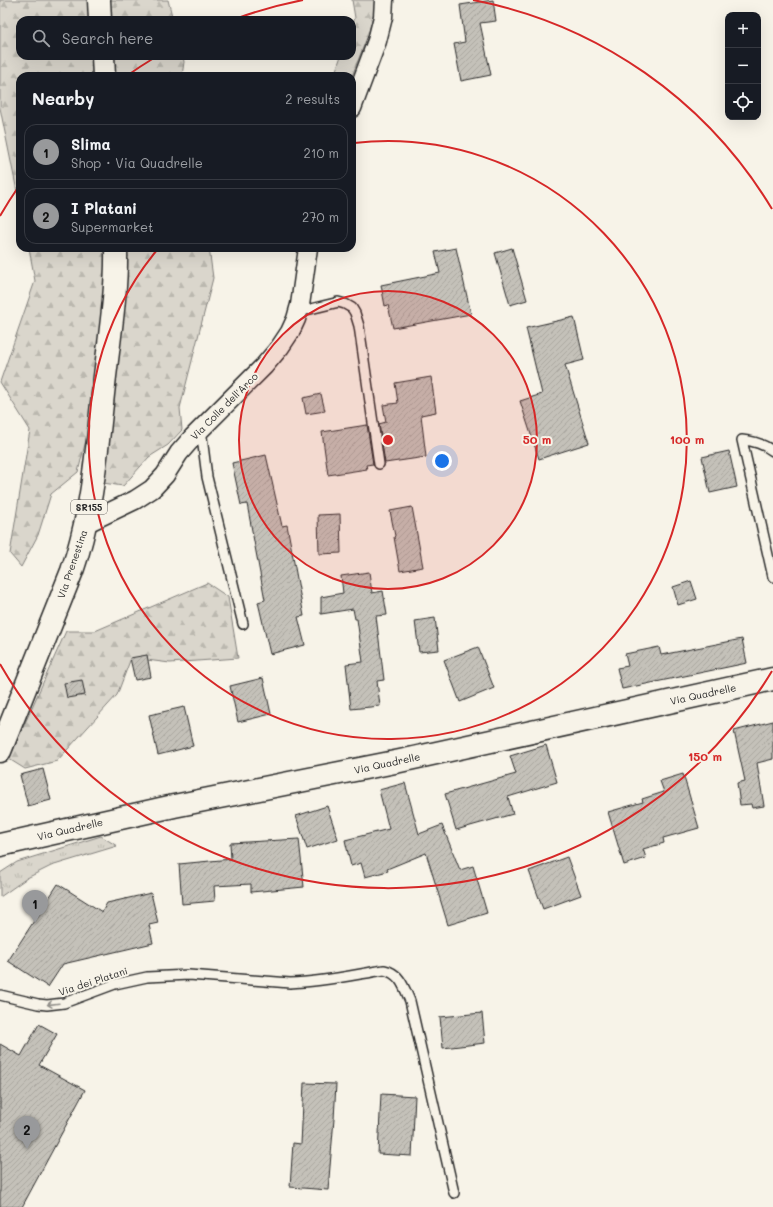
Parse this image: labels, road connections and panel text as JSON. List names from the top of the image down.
{
  "streets": {
    "street": [
      "Via Colle dell'Arco",
      "SR155",
      "Via Prenestina",
      "Via Quadrelle"
    ],
    "lane": ["Via dei Platani"]
  },
  "crossings": [
    ["Via Colle dell'Arco", "Via Prenestina"]
  ],
  "page": {
    "map_buttons": ["+", "−"],
    "search": "Search here",
    "heading": ["Nearby", "2 results"],
    "list": [
      {
        "mark": "1",
        "name": "Slima",
        "note": "Shop · Via Quadrelle",
        "value": "210 m"
      },
      {
        "mark": "2",
        "name": "I Platani",
        "note": "Supermarket",
        "value": "270 m"
      }
    ],
    "pins": ["1", "2"]
  },
  "rings": ["50 m", "100 m", "150 m"]
}
